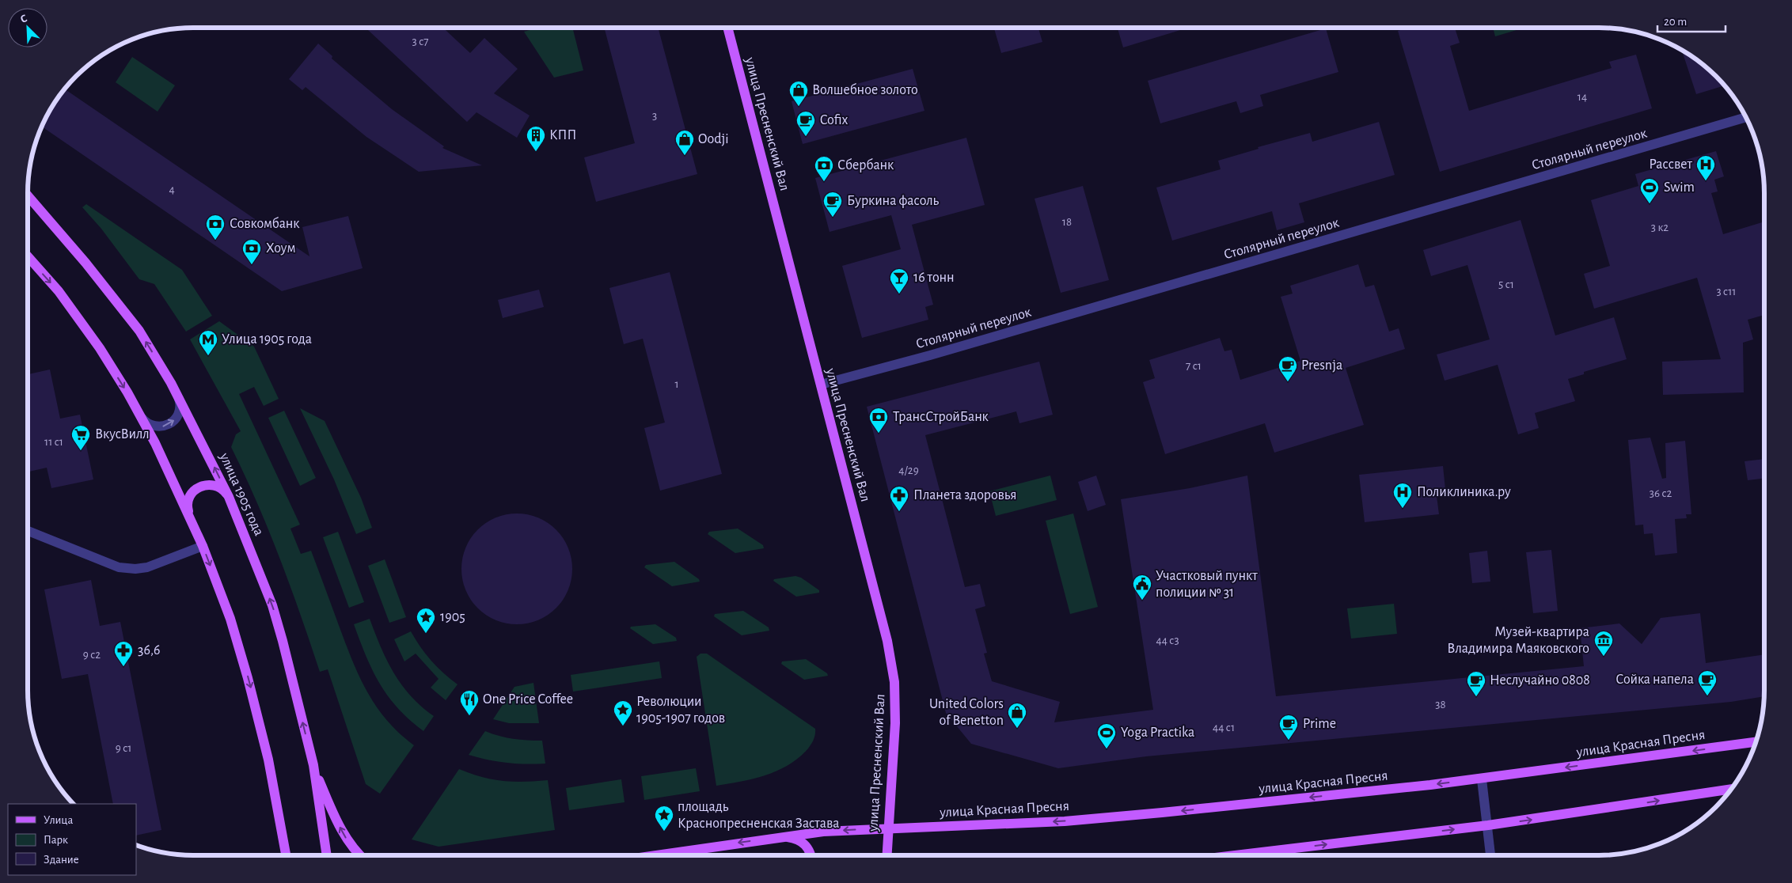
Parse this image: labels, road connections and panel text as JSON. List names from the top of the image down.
{
  "streets": {
    "main road": ["улица Пресненский Вал", "улица 1905 года", "улица Красная Пресня"],
    "street": ["Столярный переулок"]
  },
  "crossings": [
    ["улица Пресненский Вал", "Столярный переулок"],
    ["улица Пресненский Вал", "улица Красная Пресня"]
  ],
  "places": {
    "shop": ["Волшебное золото", "Oodji", "United Colors of Benetton"],
    "cafe": [
      "Cofix",
      "Буркина фасоль",
      "Presnja",
      "Сойка напела",
      "Неслучайно 0808",
      "Prime"
    ],
    "building": ["КПП"],
    "hospital": ["Рассвет", "Поликлиника.ру"],
    "bank": [
      "Сбербанк",
      "Совкомбанк",
      "Хоум",
      "ТрансСтройБанк"
    ],
    "sports": ["Swim", "Yoga Practika"],
    "bar": ["16 тонн"],
    "metro station": ["Улица 1905 года"],
    "supermarket": ["ВкусВилл"],
    "pharmacy": ["Планета здоровья", "36,6"],
    "public building": ["Участковый пункт полиции № 31"],
    "place": ["1905", "Революции 1905-1907 годов", "площадь Краснопресненская Застава"],
    "museum": ["Музей-квартира Владимира Маяковского"],
    "restaurant": ["One Price Coffee"]
  },
  "house_numbers": [
    "3 с7",
    "14",
    "3",
    "4",
    "18",
    "3 к2",
    "5 с1",
    "3 с11",
    "7 с1",
    "1",
    "11 с1",
    "4/29",
    "36 с2",
    "44 с3",
    "9 с2",
    "38",
    "44 с1",
    "9 с1"
  ],
  "legend": ["Улица", "Парк", "Здание"],
  "scale_bar": "20 m",
  "north": "top left"
}
